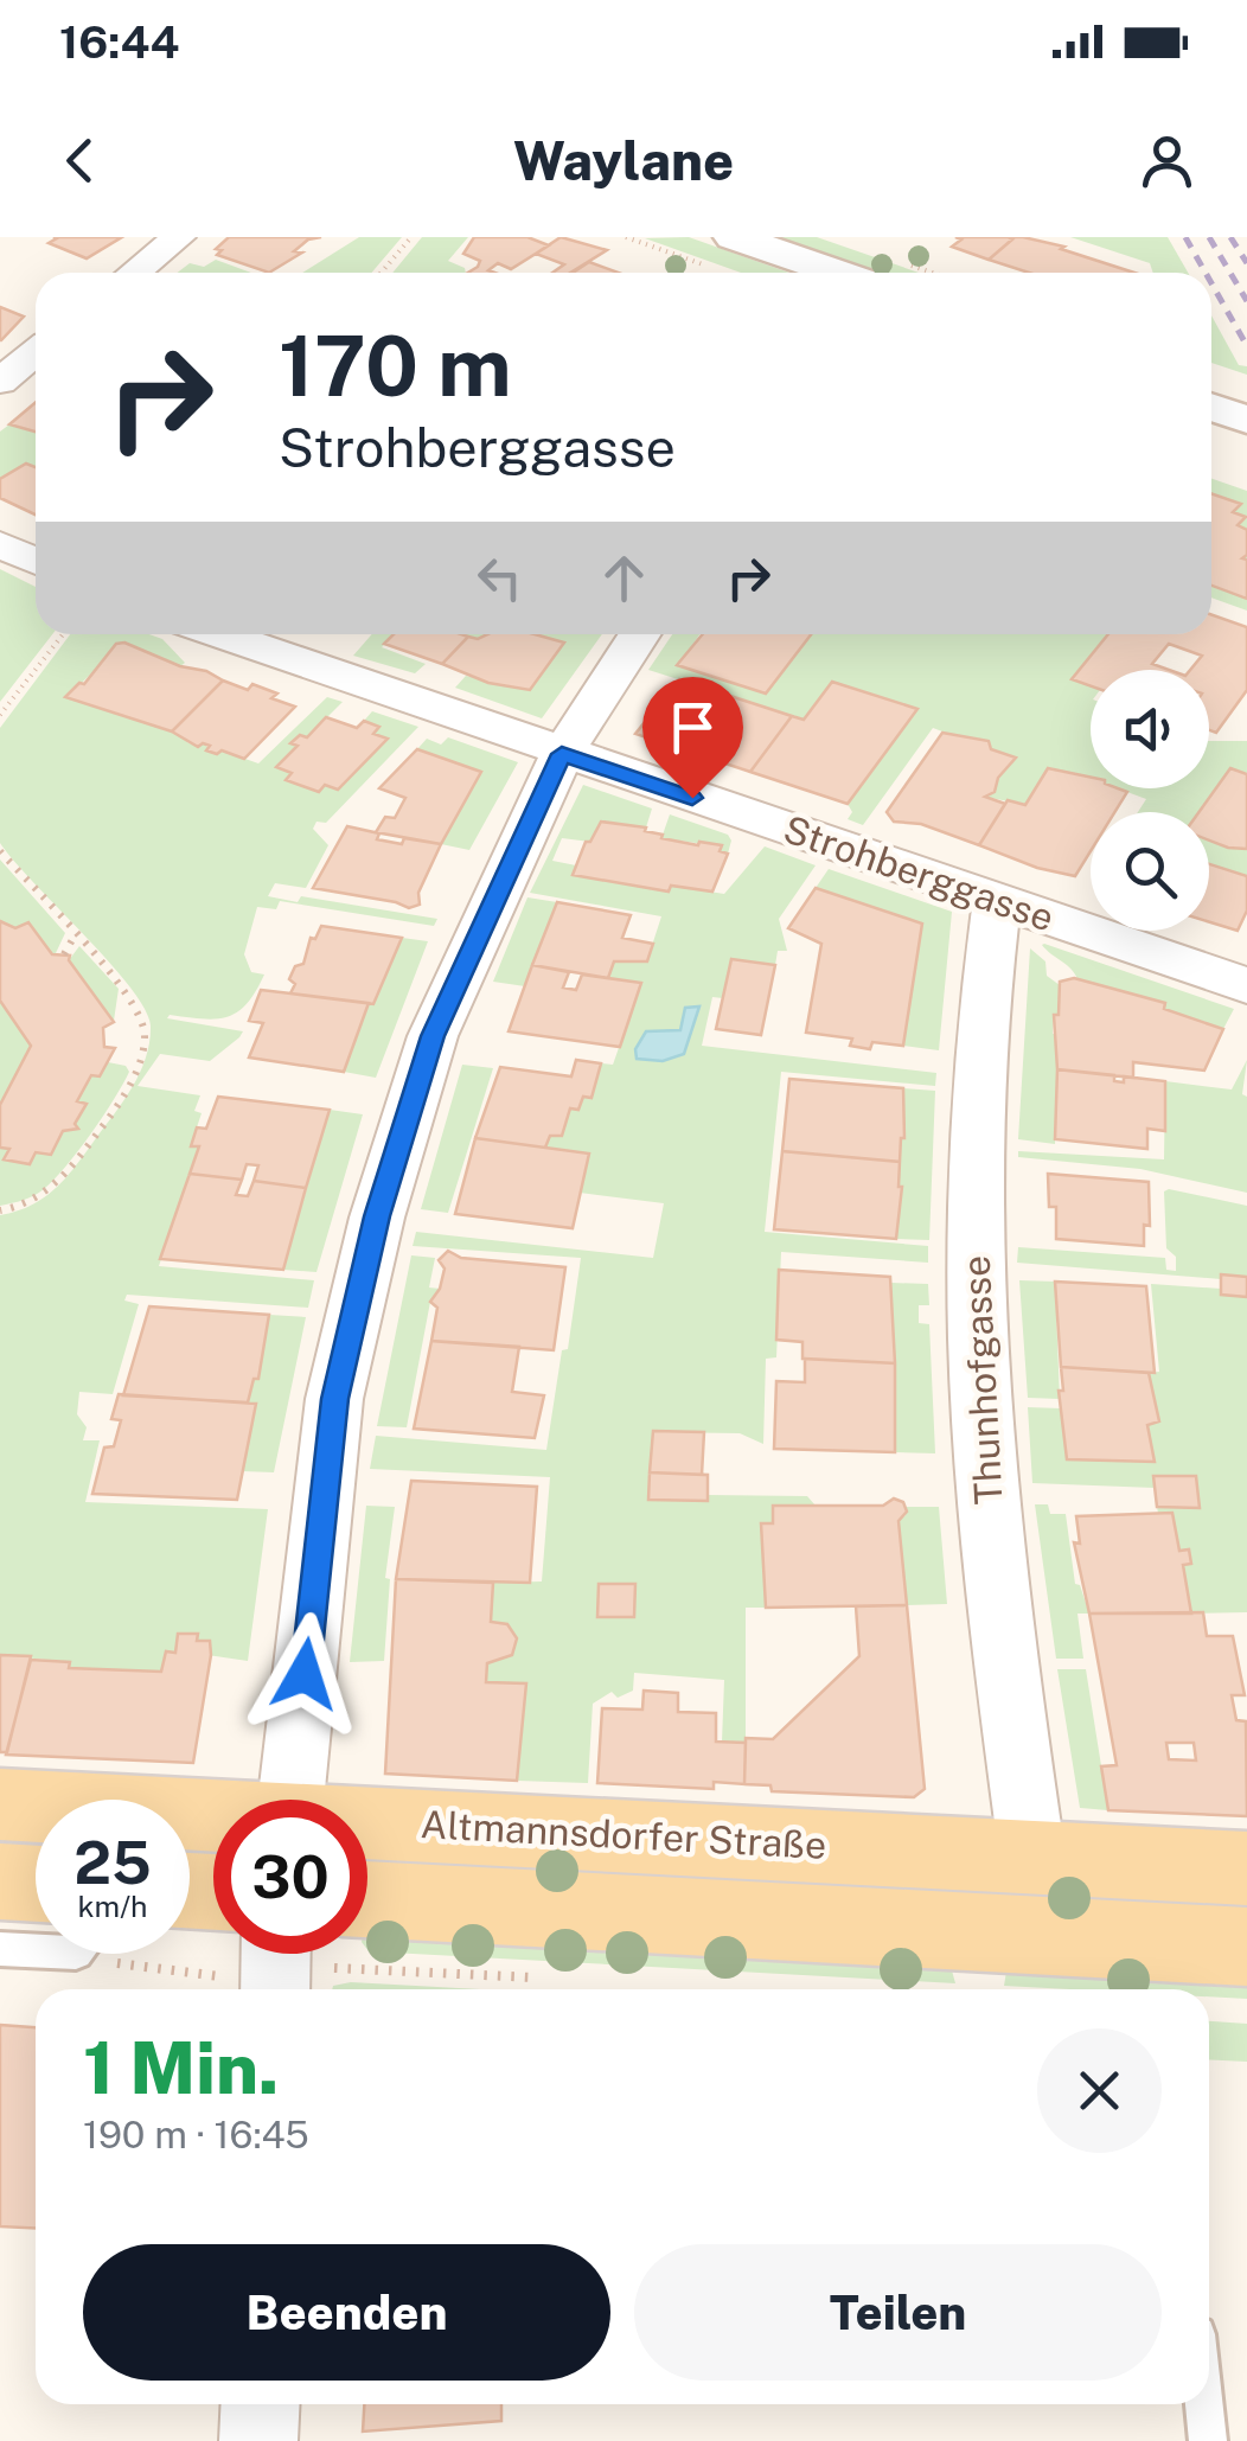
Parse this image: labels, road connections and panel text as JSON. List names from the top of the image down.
{
  "streets": {
    "main road": ["Altmannsdorfer Straße"],
    "street": ["Strohberggasse", "Thunhofgasse"]
  },
  "crossings": [
    ["Strohberggasse", "Thunhofgasse"],
    ["Thunhofgasse", "Altmannsdorfer Straße"]
  ],
  "page": {
    "status": "16:44",
    "header": "Waylane",
    "turn": ["170 m", "Strohberggasse"],
    "speed": "25 km/h",
    "limit": "30",
    "heading": ["1 Min.", "190 m · 16:45"],
    "buttons": ["Beenden", "Teilen"]
  }
}
